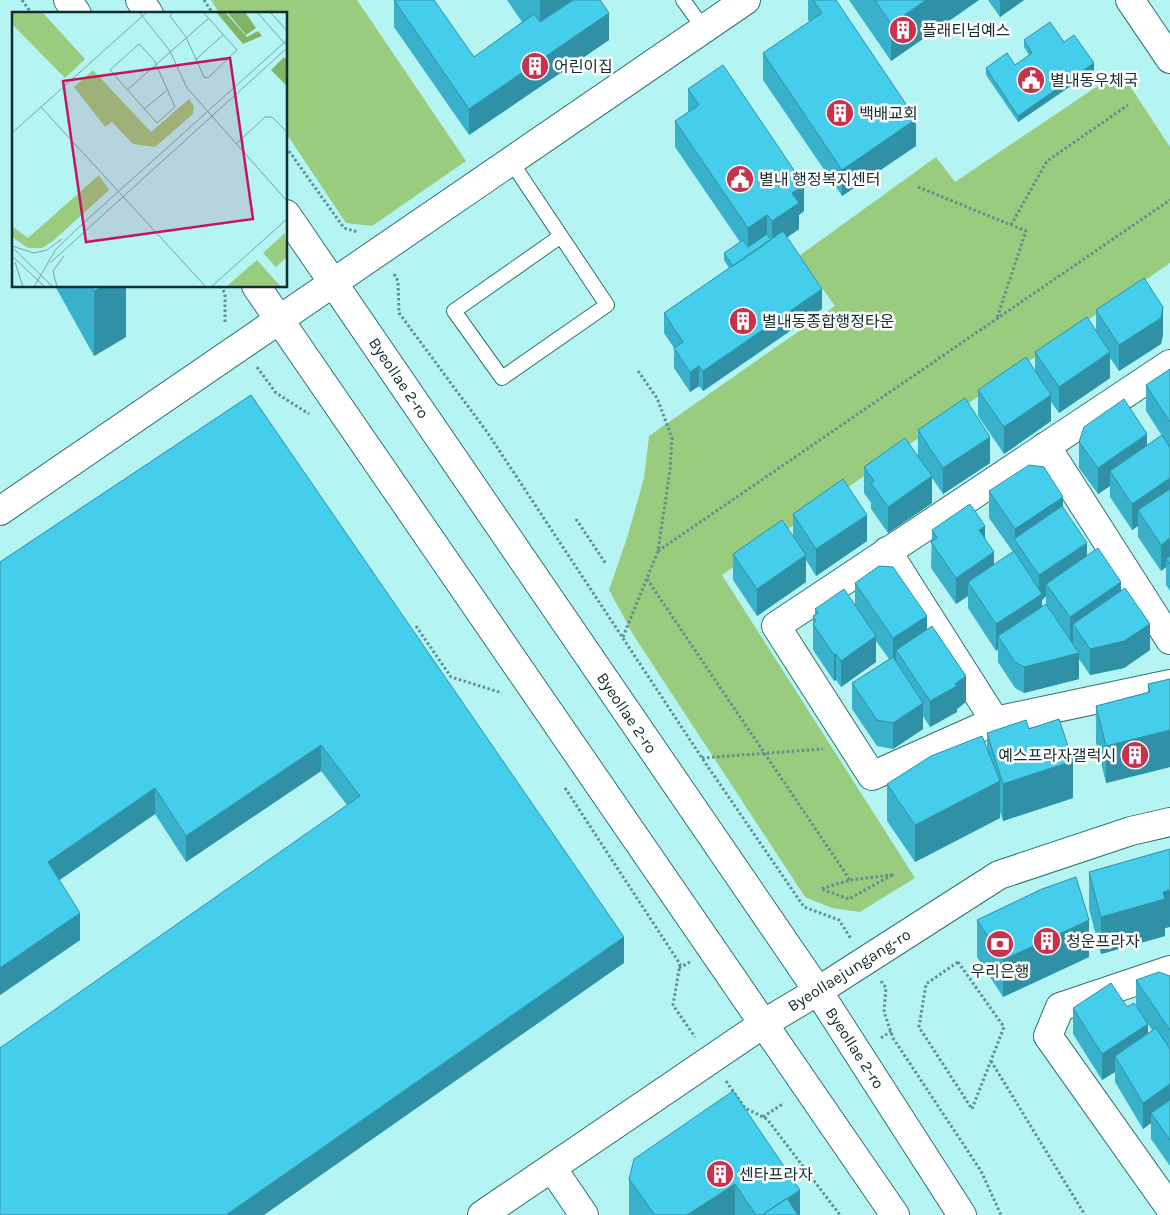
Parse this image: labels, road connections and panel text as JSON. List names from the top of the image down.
{
  "streets": {
    "street": ["Byeollae 2-ro", "Byeollaejungang-ro"]
  },
  "crossings": [
    ["Byeollae 2-ro", "Byeollaejungang-ro"]
  ],
  "places": {
    "building": [
      "플래티넘예스",
      "어린이집",
      "백배교회",
      "별내동종합행정타운",
      "예스프라자갤럭시",
      "청운프라자",
      "센타프라자"
    ],
    "public building": ["별내동우체국", "별내 행정복지센터"],
    "bank": ["우리은행"]
  }
}
